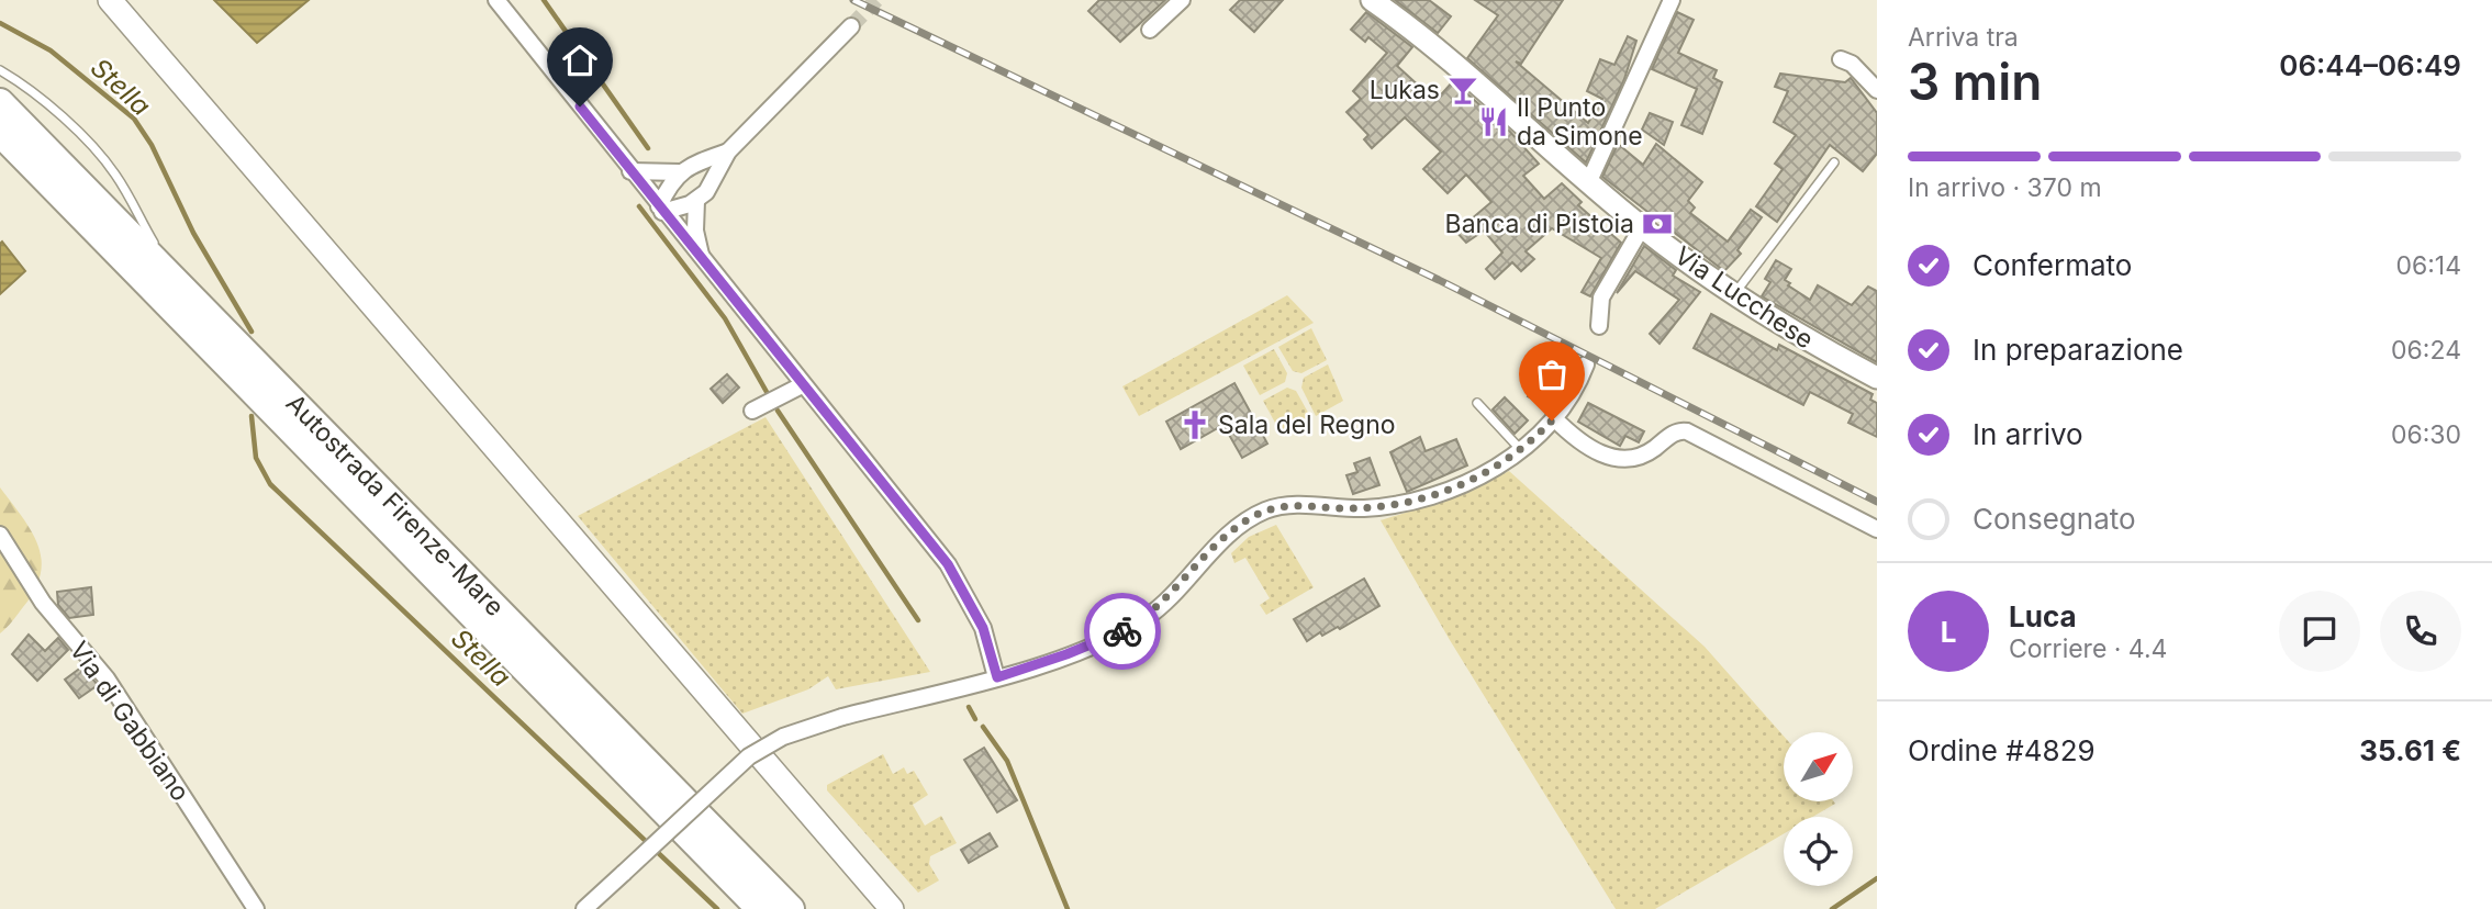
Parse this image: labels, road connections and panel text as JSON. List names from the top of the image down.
{
  "streets": {
    "highway": ["Autostrada Firenze-Mare"],
    "street": ["Via Lucchese", "Via di Gabbiano"]
  },
  "water": ["Stella"],
  "places": {
    "bar": ["Lukas"],
    "restaurant": ["Il Punto da Simone"],
    "bank": ["Banca di Pistoia"],
    "church": ["Sala del Regno"]
  },
  "north": "top right",
  "page": {
    "heading": ["3 min", "Arriva tra", "06:44–06:49"],
    "panel": [
      "Luca",
      "Corriere · 4.4",
      "Ordine #4829",
      "35.61 €"
    ],
    "bar": "In arrivo · 370 m",
    "list": [
      ["Confermato", "06:14"],
      ["In preparazione", "06:24"],
      ["In arrivo", "06:30"],
      "Consegnato"
    ],
    "round": "L"
  }
}
